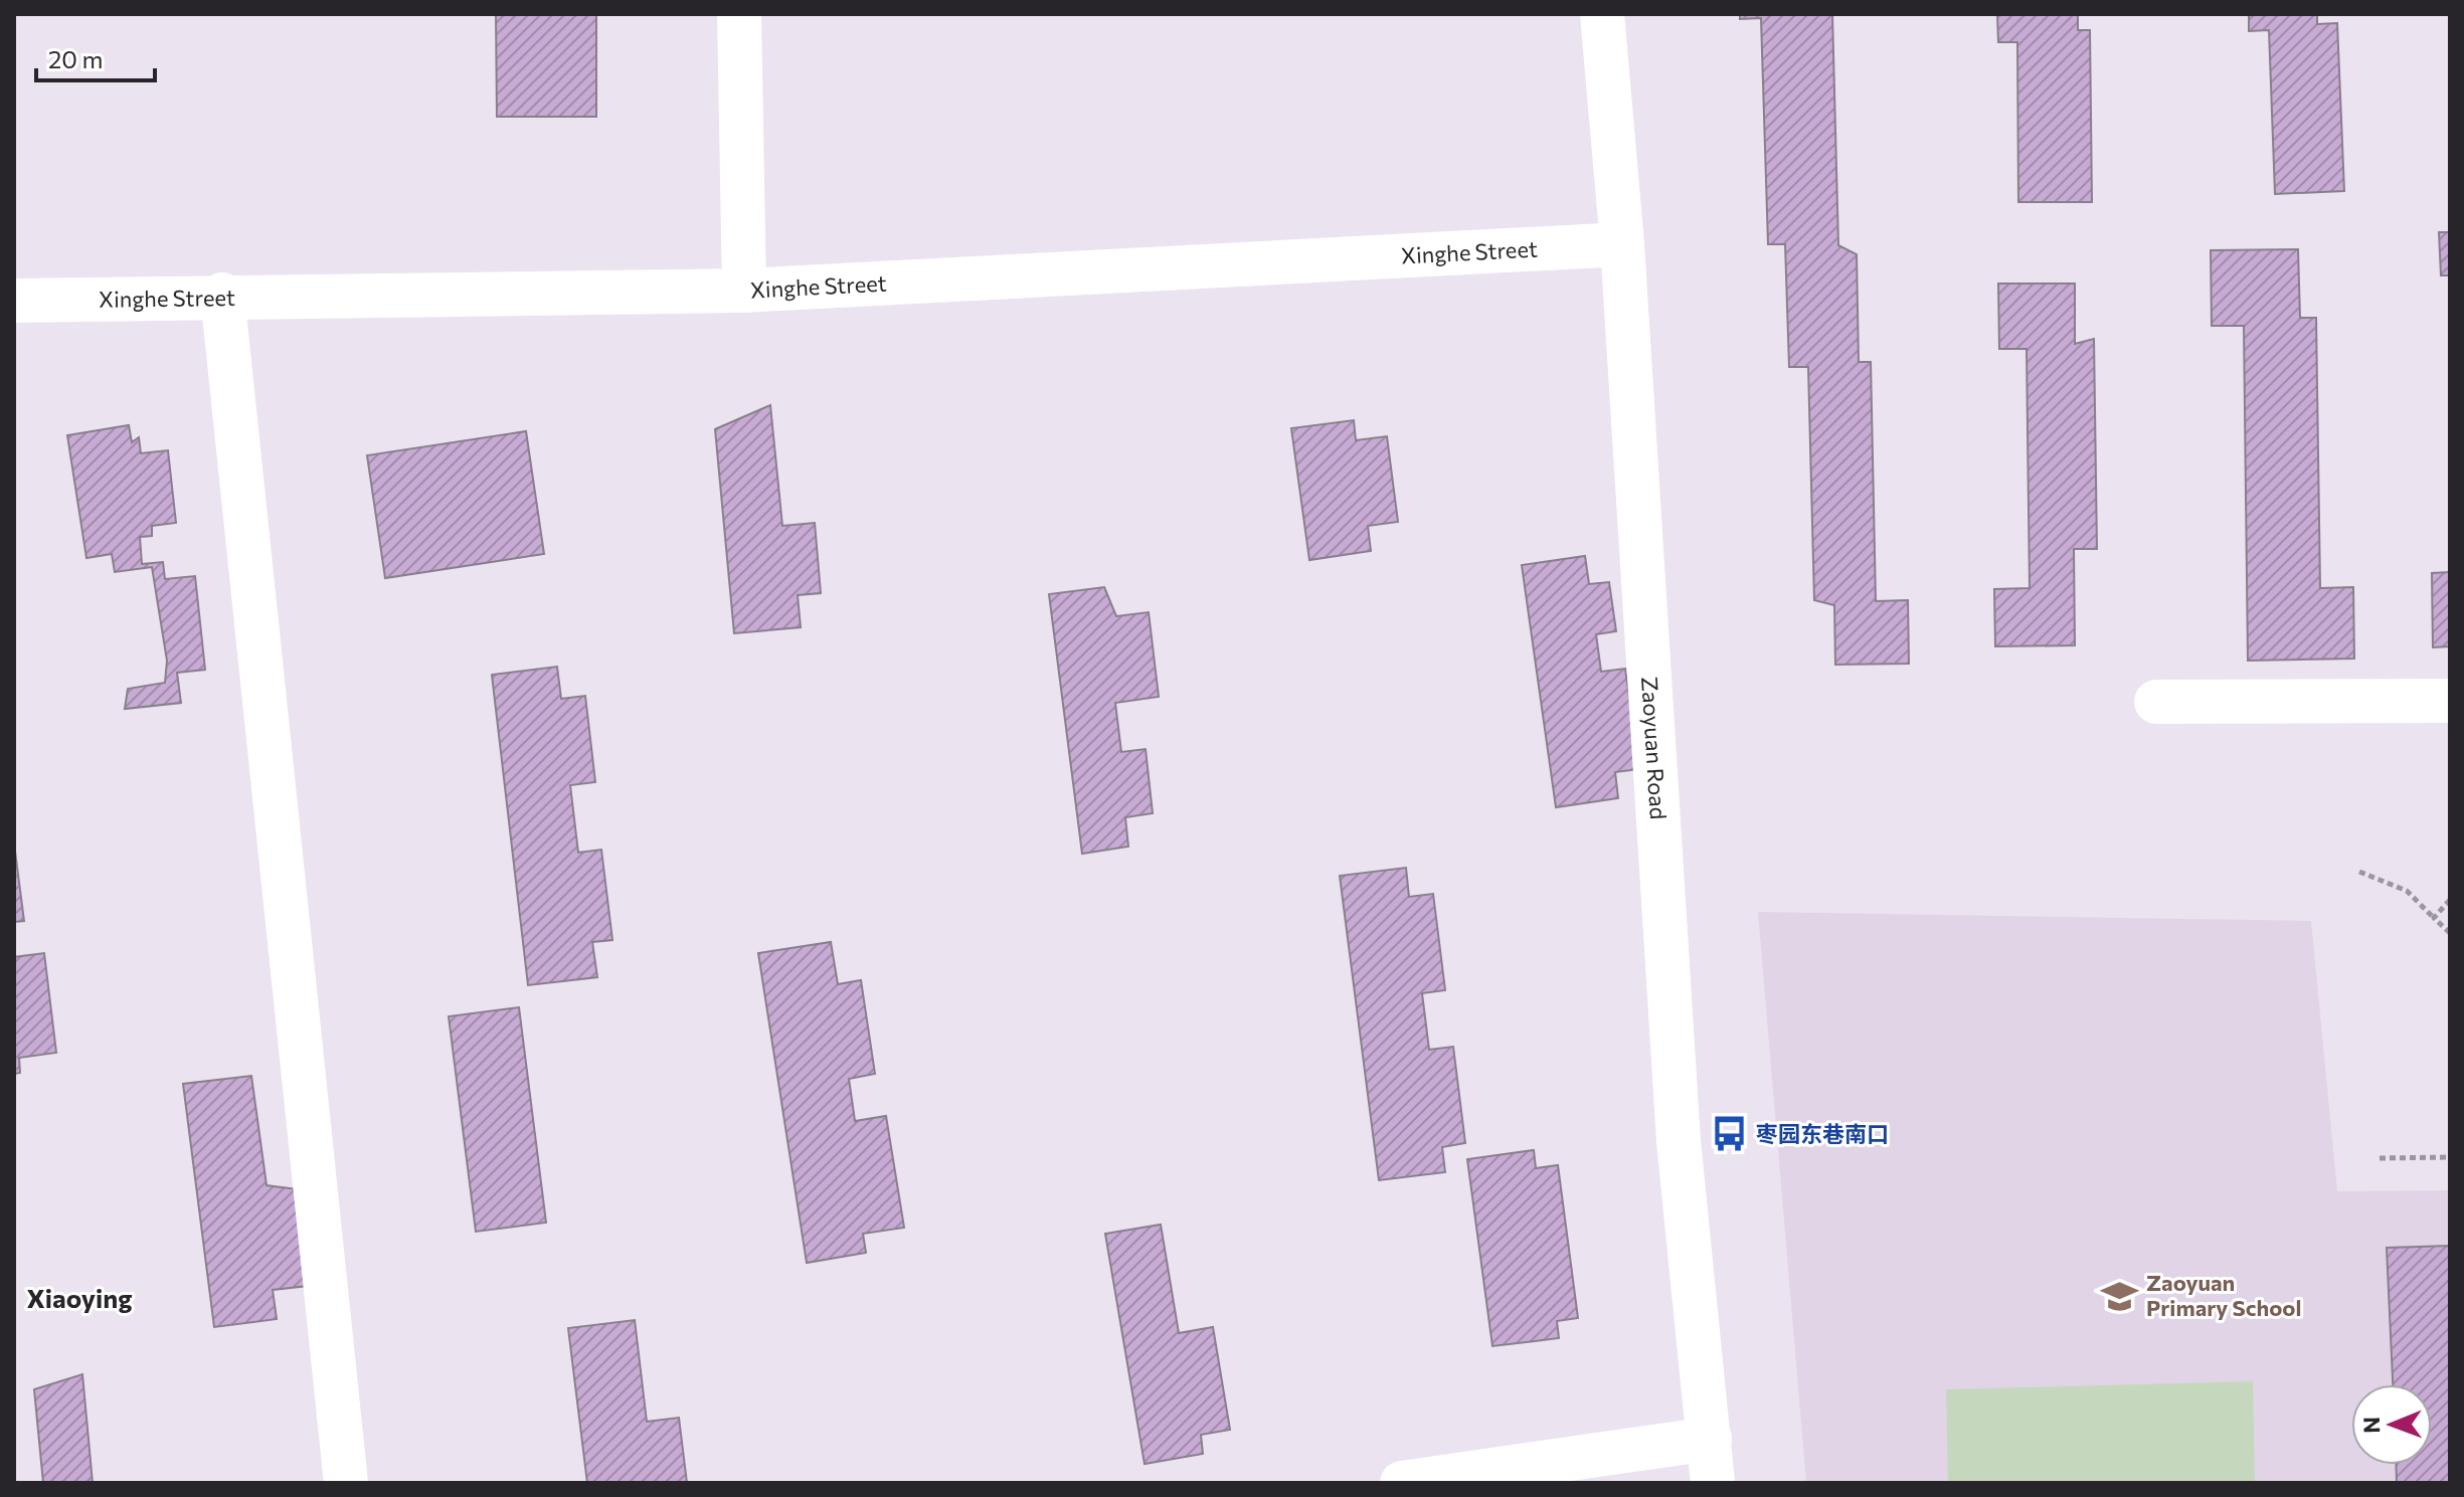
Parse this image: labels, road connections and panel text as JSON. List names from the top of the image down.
{
  "streets": {
    "street": ["Xinghe Street", "Zaoyuan Road"]
  },
  "crossings": [
    ["Xinghe Street", "Zaoyuan Road"]
  ],
  "districts": ["Xiaoying"],
  "places": {
    "bus stop": ["枣园东巷南口"],
    "school or university": ["Zaoyuan Primary School"]
  },
  "scale_bar": "20 m",
  "north": "left"
}
